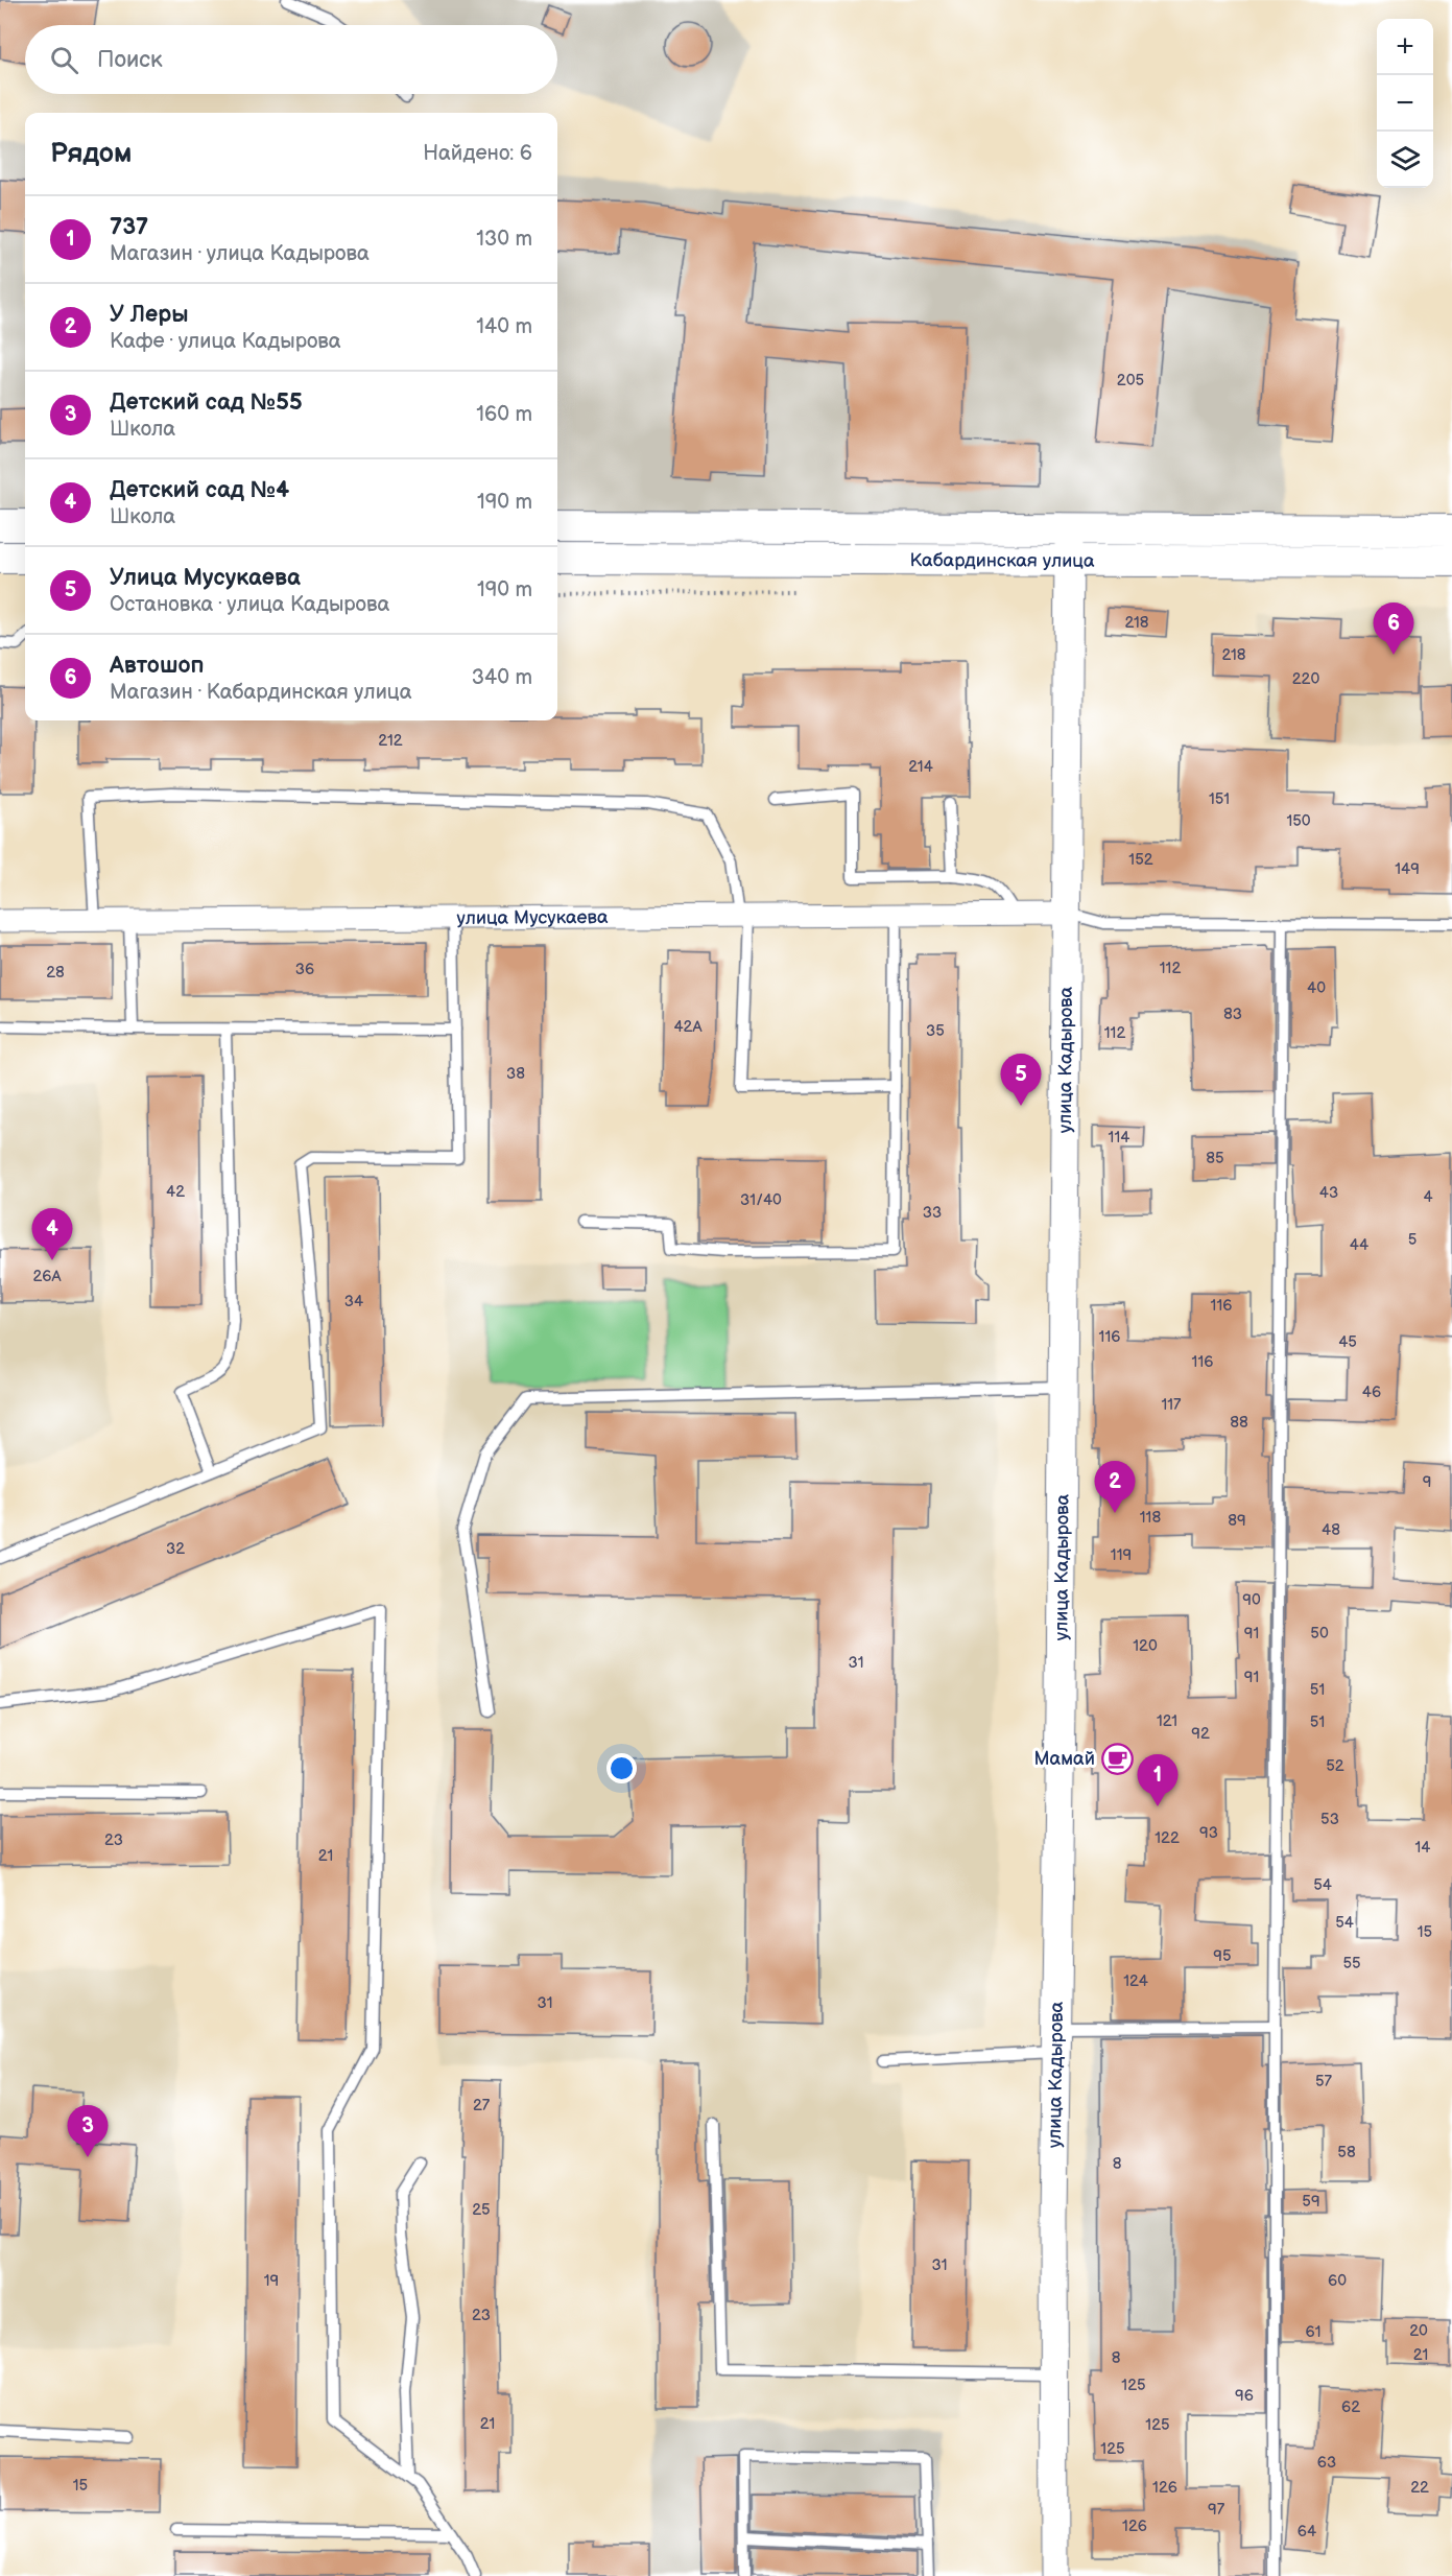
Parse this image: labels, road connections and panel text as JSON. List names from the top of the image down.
{
  "streets": {
    "main road": ["Кабардинская улица"],
    "street": ["улица Мусукаева", "улица Кадырова"]
  },
  "crossings": [
    ["Кабардинская улица", "улица Кадырова"],
    ["улица Мусукаева", "улица Кадырова"]
  ],
  "places": {
    "cafe": ["Мамай"]
  },
  "house_numbers": [
    "205",
    "218",
    "218",
    "220",
    "212",
    "214",
    "151",
    "150",
    "152",
    "149",
    "112",
    "36",
    "28",
    "40",
    "83",
    "42А",
    "35",
    "112",
    "38",
    "114",
    "85",
    "42",
    "43",
    "4",
    "31/40",
    "33",
    "5",
    "44",
    "26А",
    "34",
    "116",
    "116",
    "45",
    "116",
    "46",
    "117",
    "88",
    "9",
    "118",
    "89",
    "48",
    "32",
    "119",
    "90",
    "91",
    "50",
    "120",
    "31",
    "91",
    "51",
    "121",
    "51",
    "92",
    "52",
    "53",
    "93",
    "122",
    "23",
    "14",
    "21",
    "54",
    "54",
    "15",
    "95",
    "55",
    "124",
    "31",
    "57",
    "27",
    "58",
    "8",
    "59",
    "25",
    "31",
    "19",
    "60",
    "23",
    "20",
    "61",
    "21",
    "8",
    "125",
    "96",
    "62",
    "21",
    "125",
    "125",
    "63",
    "15",
    "126",
    "22",
    "97",
    "126",
    "64"
  ],
  "page": {
    "map_buttons": ["+", "−"],
    "search": "Поиск",
    "heading": ["Рядом", "Найдено: 6"],
    "list": [
      {
        "mark": "1",
        "name": "737",
        "note": "Магазин · улица Кадырова",
        "value": "130 m"
      },
      {
        "mark": "2",
        "name": "У Леры",
        "note": "Кафе · улица Кадырова",
        "value": "140 m"
      },
      {
        "mark": "3",
        "name": "Детский сад №55",
        "note": "Школа",
        "value": "160 m"
      },
      {
        "mark": "4",
        "name": "Детский сад №4",
        "note": "Школа",
        "value": "190 m"
      },
      {
        "mark": "5",
        "name": "Улица Мусукаева",
        "note": "Остановка · улица Кадырова",
        "value": "190 m"
      },
      {
        "mark": "6",
        "name": "Автошоп",
        "note": "Магазин · Кабардинская улица",
        "value": "340 m"
      }
    ],
    "pins": [
      "6",
      "5",
      "4",
      "2",
      "1",
      "3"
    ]
  }
}
